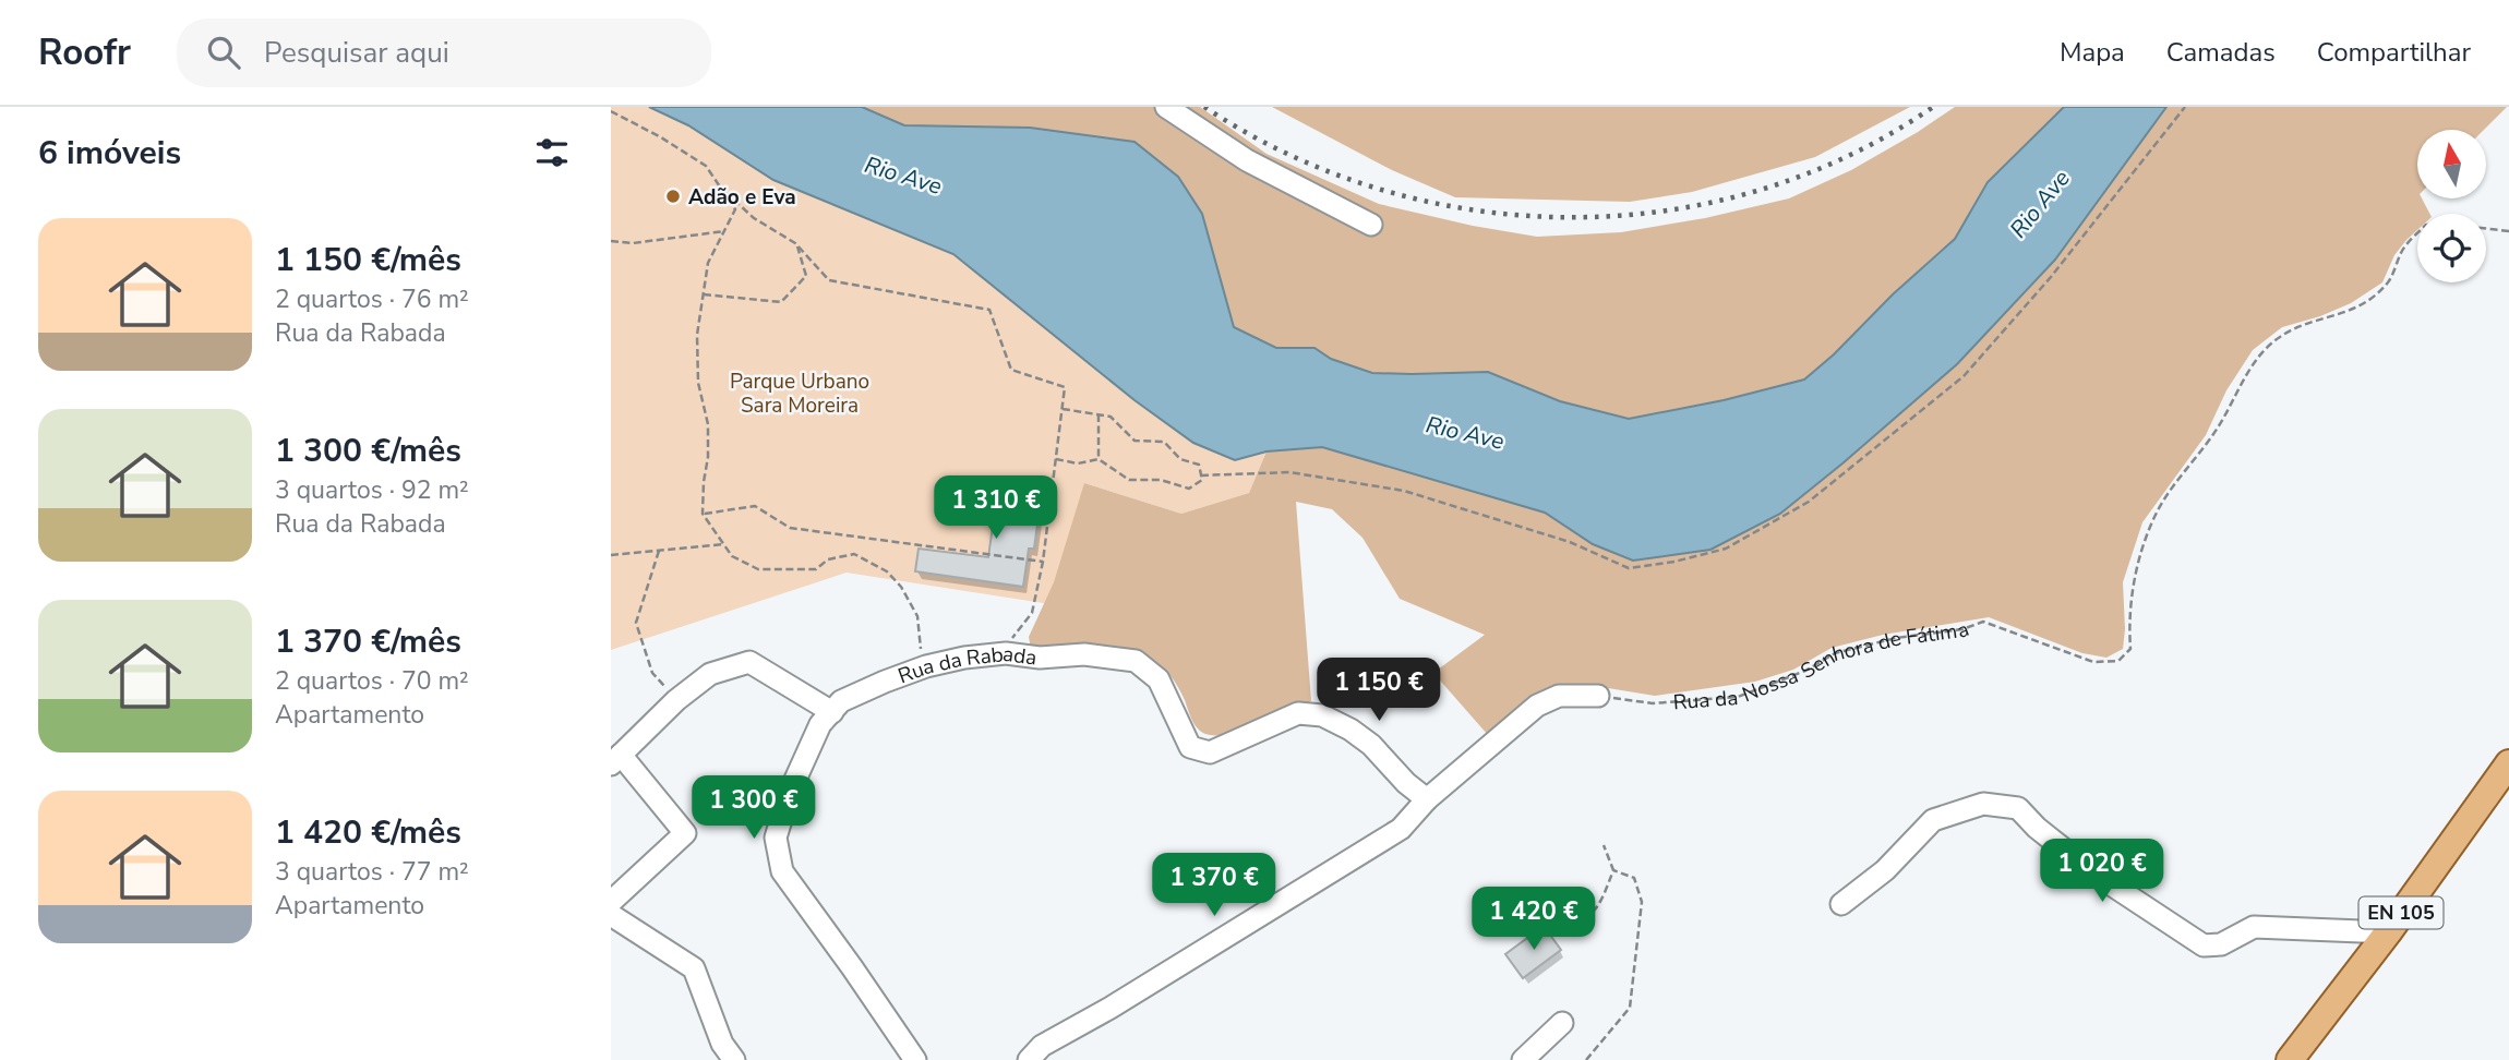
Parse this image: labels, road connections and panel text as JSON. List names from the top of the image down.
{
  "streets": {
    "main road": ["EN 105"],
    "street": ["Rua da Rabada"],
    "path": ["Rua da Nossa Senhora de Fátima"]
  },
  "water": ["Rio Ave"],
  "parks": ["Parque Urbano Sara Moreira"],
  "places": ["Adão e Eva"],
  "north": "top",
  "page": {
    "header": "Roofr",
    "search": "Pesquisar aqui",
    "nav": ["Mapa", "Camadas", "Compartilhar"],
    "heading": "6 imóveis",
    "list": [
      {
        "name": "1 150 €/mês",
        "note": "2 quartos · 76 m² · Rua da Rabada"
      },
      {
        "name": "1 300 €/mês",
        "note": "3 quartos · 92 m² · Rua da Rabada"
      },
      {
        "name": "1 370 €/mês",
        "note": "2 quartos · 70 m² · Apartamento"
      },
      {
        "name": "1 420 €/mês",
        "note": "3 quartos · 77 m² · Apartamento"
      }
    ],
    "price": [
      "1 310 €",
      "1 150 €",
      "1 300 €",
      "1 020 €",
      "1 370 €",
      "1 420 €"
    ]
  }
}
